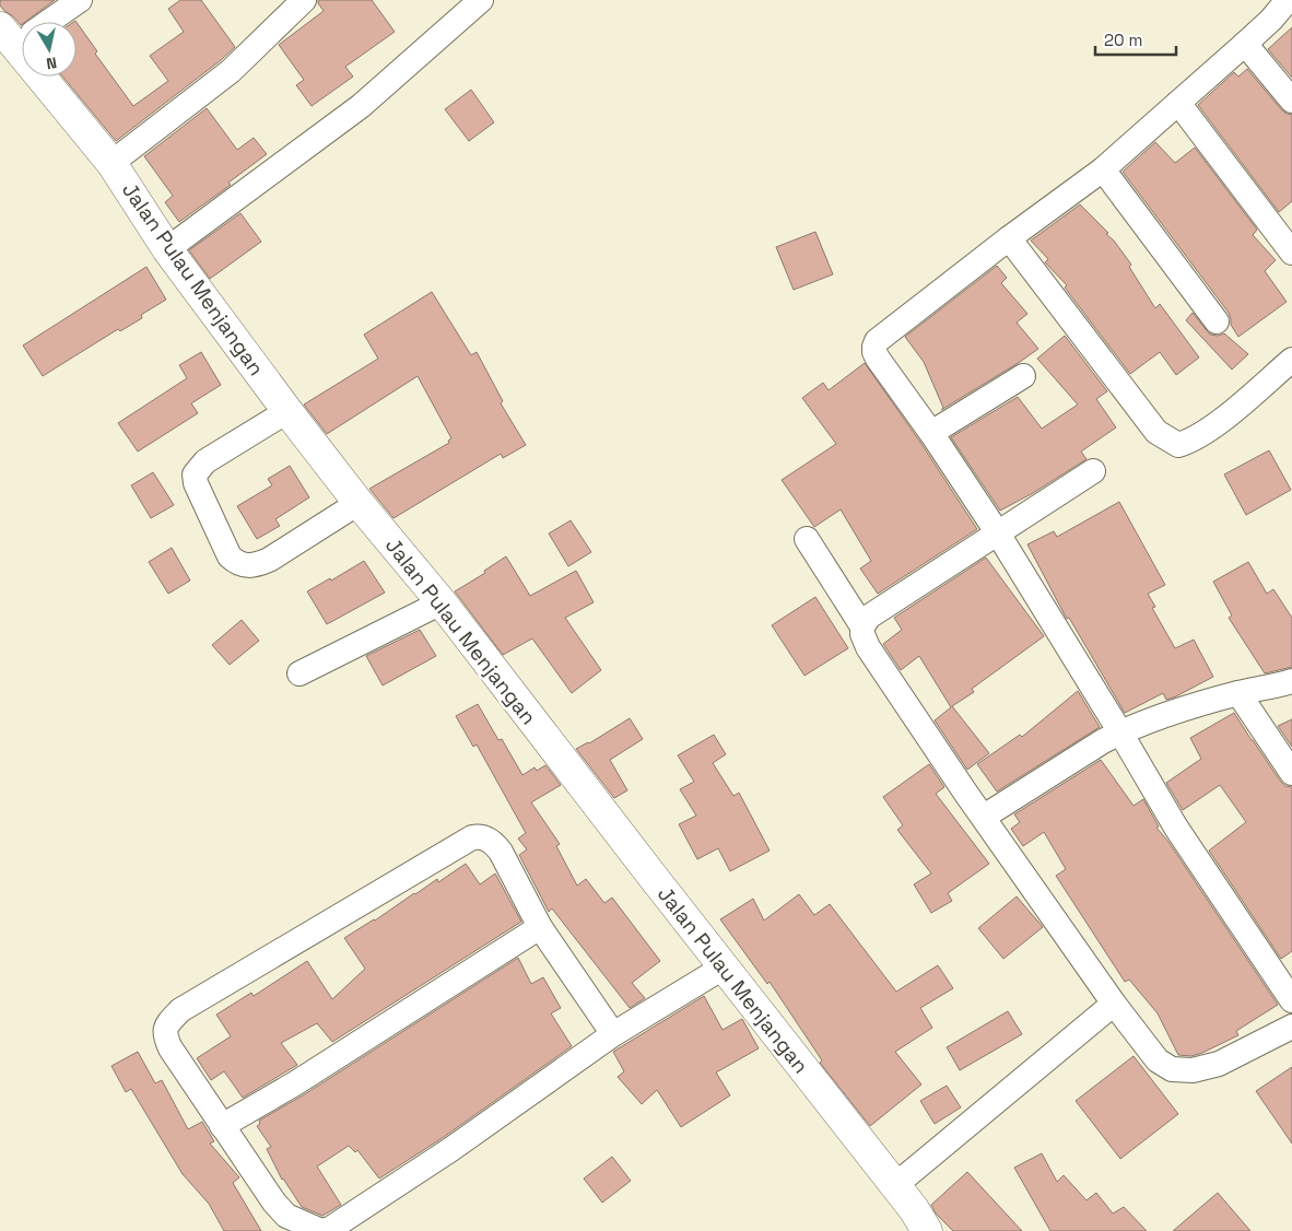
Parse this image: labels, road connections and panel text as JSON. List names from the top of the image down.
{
  "streets": {
    "street": ["Jalan Pulau Menjangan"]
  },
  "scale_bar": "20 m",
  "north": "bottom"
}
